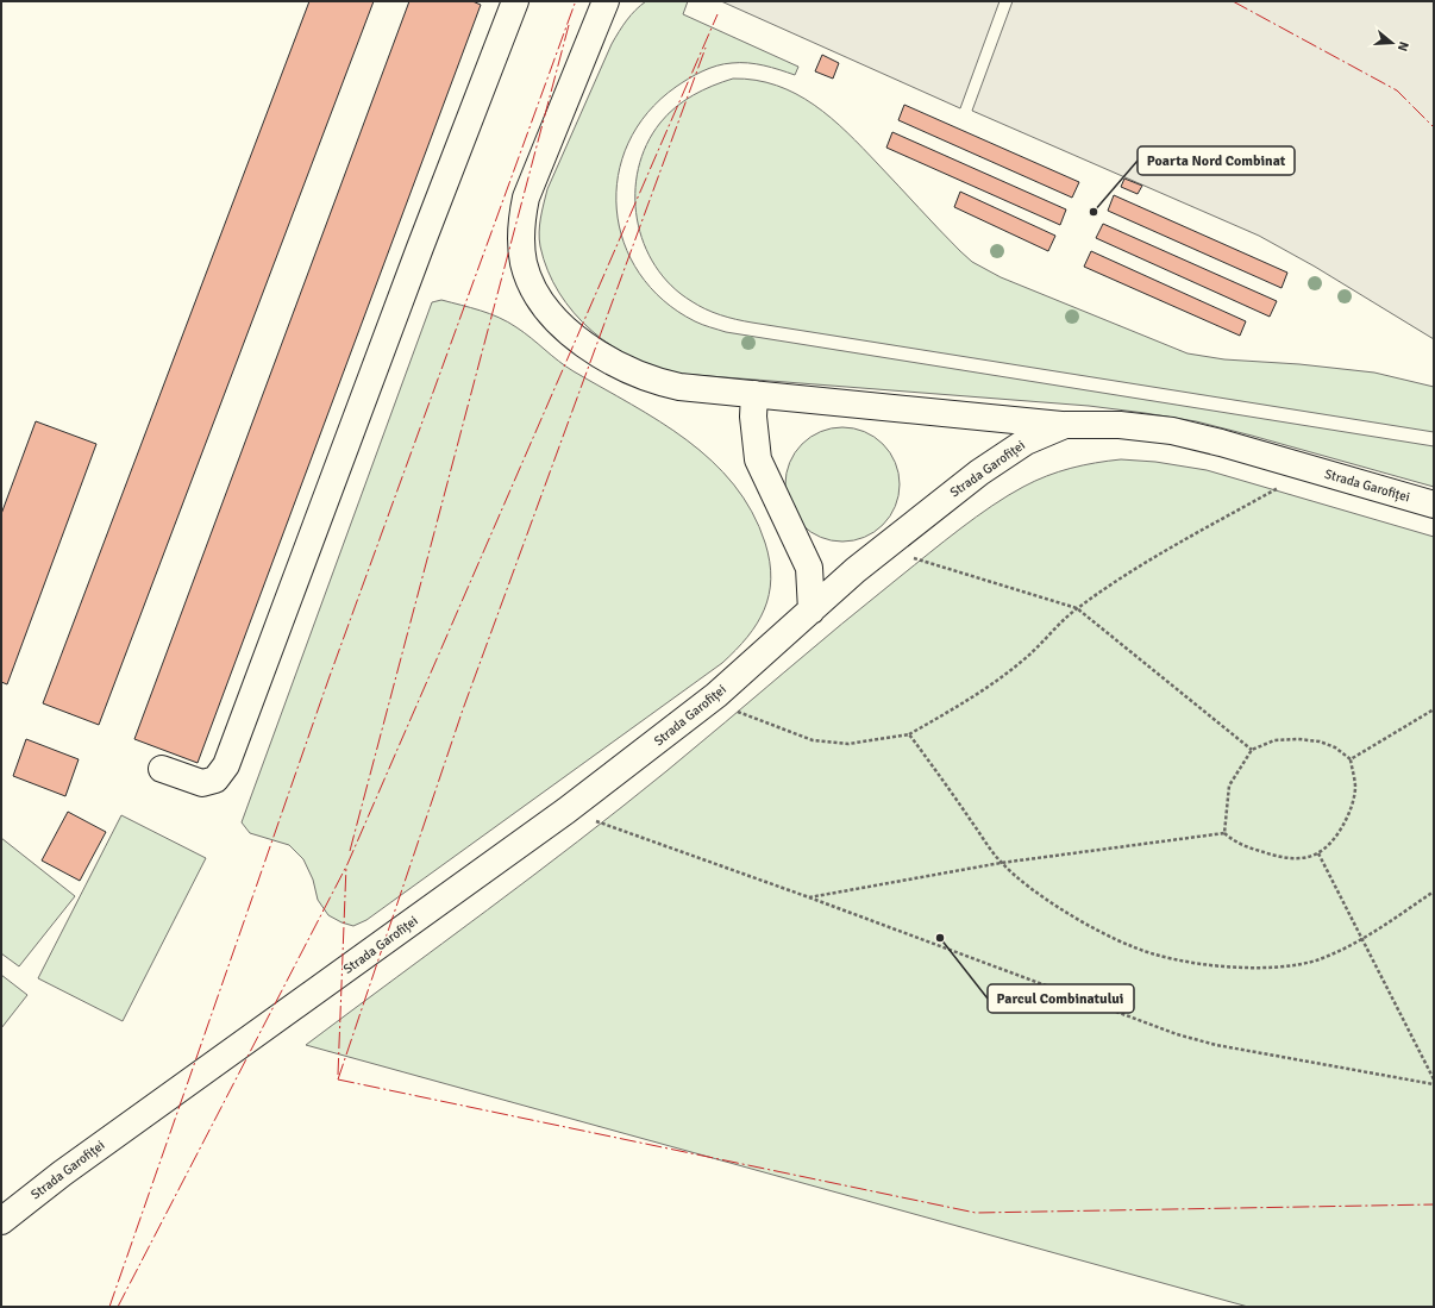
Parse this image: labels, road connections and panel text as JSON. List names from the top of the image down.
{
  "streets": {
    "street": ["Strada Garofiței"]
  },
  "places": ["Poarta Nord Combinat", "Parcul Combinatului"],
  "north": "right"
}
